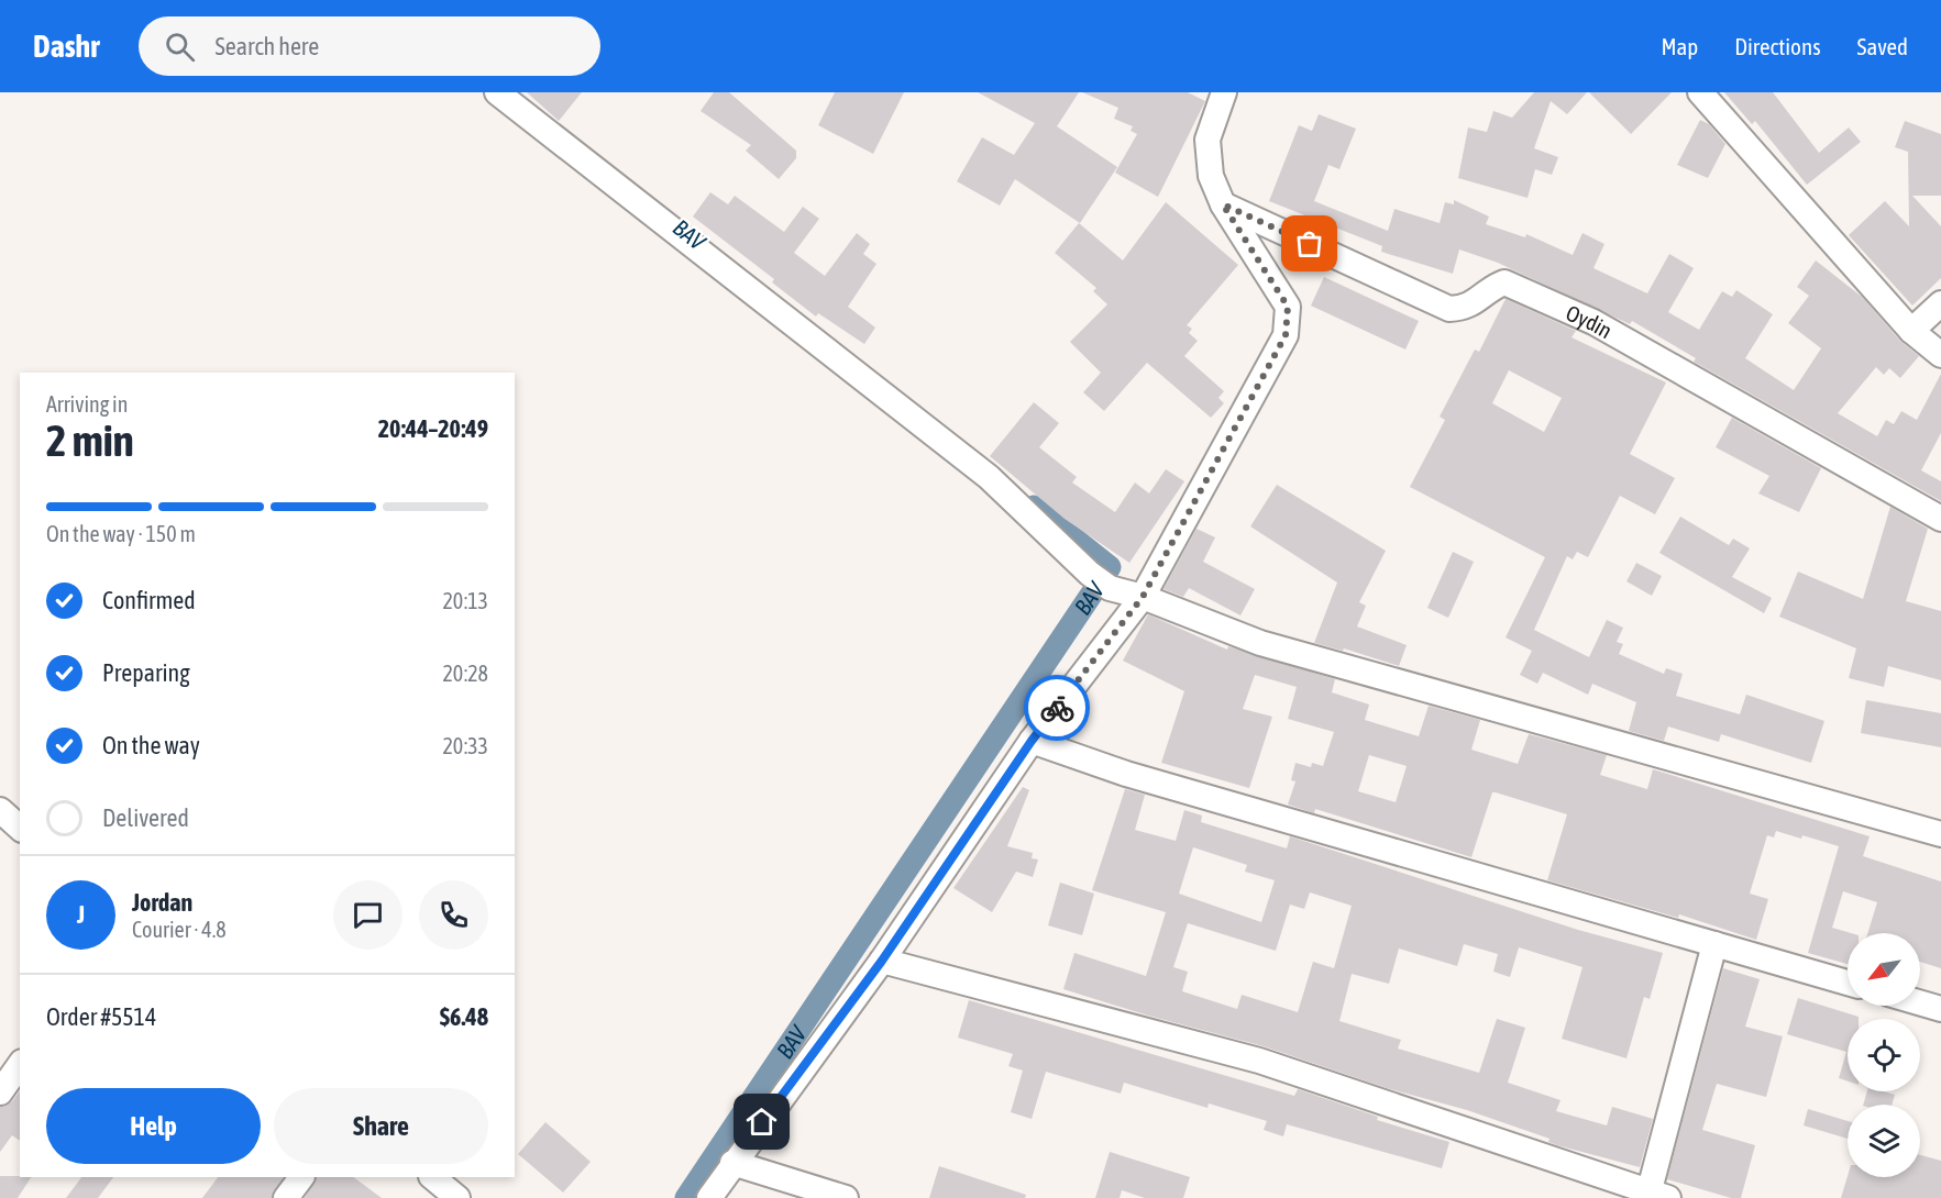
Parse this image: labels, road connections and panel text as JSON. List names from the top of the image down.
{
  "streets": {
    "street": ["Oydin"]
  },
  "water": ["BAV"],
  "north": "bottom left",
  "page": {
    "header": "Dashr",
    "search": "Search here",
    "nav": ["Map", "Directions", "Saved"],
    "heading": ["2 min", "Arriving in", "20:44–20:49"],
    "panel": [
      "Jordan",
      "Courier · 4.8",
      "Order #5514",
      "$6.48"
    ],
    "bar": "On the way · 150 m",
    "list": [
      ["Confirmed", "20:13"],
      ["Preparing", "20:28"],
      ["On the way", "20:33"],
      "Delivered"
    ],
    "round": "J",
    "buttons": ["Help", "Share"]
  }
}
